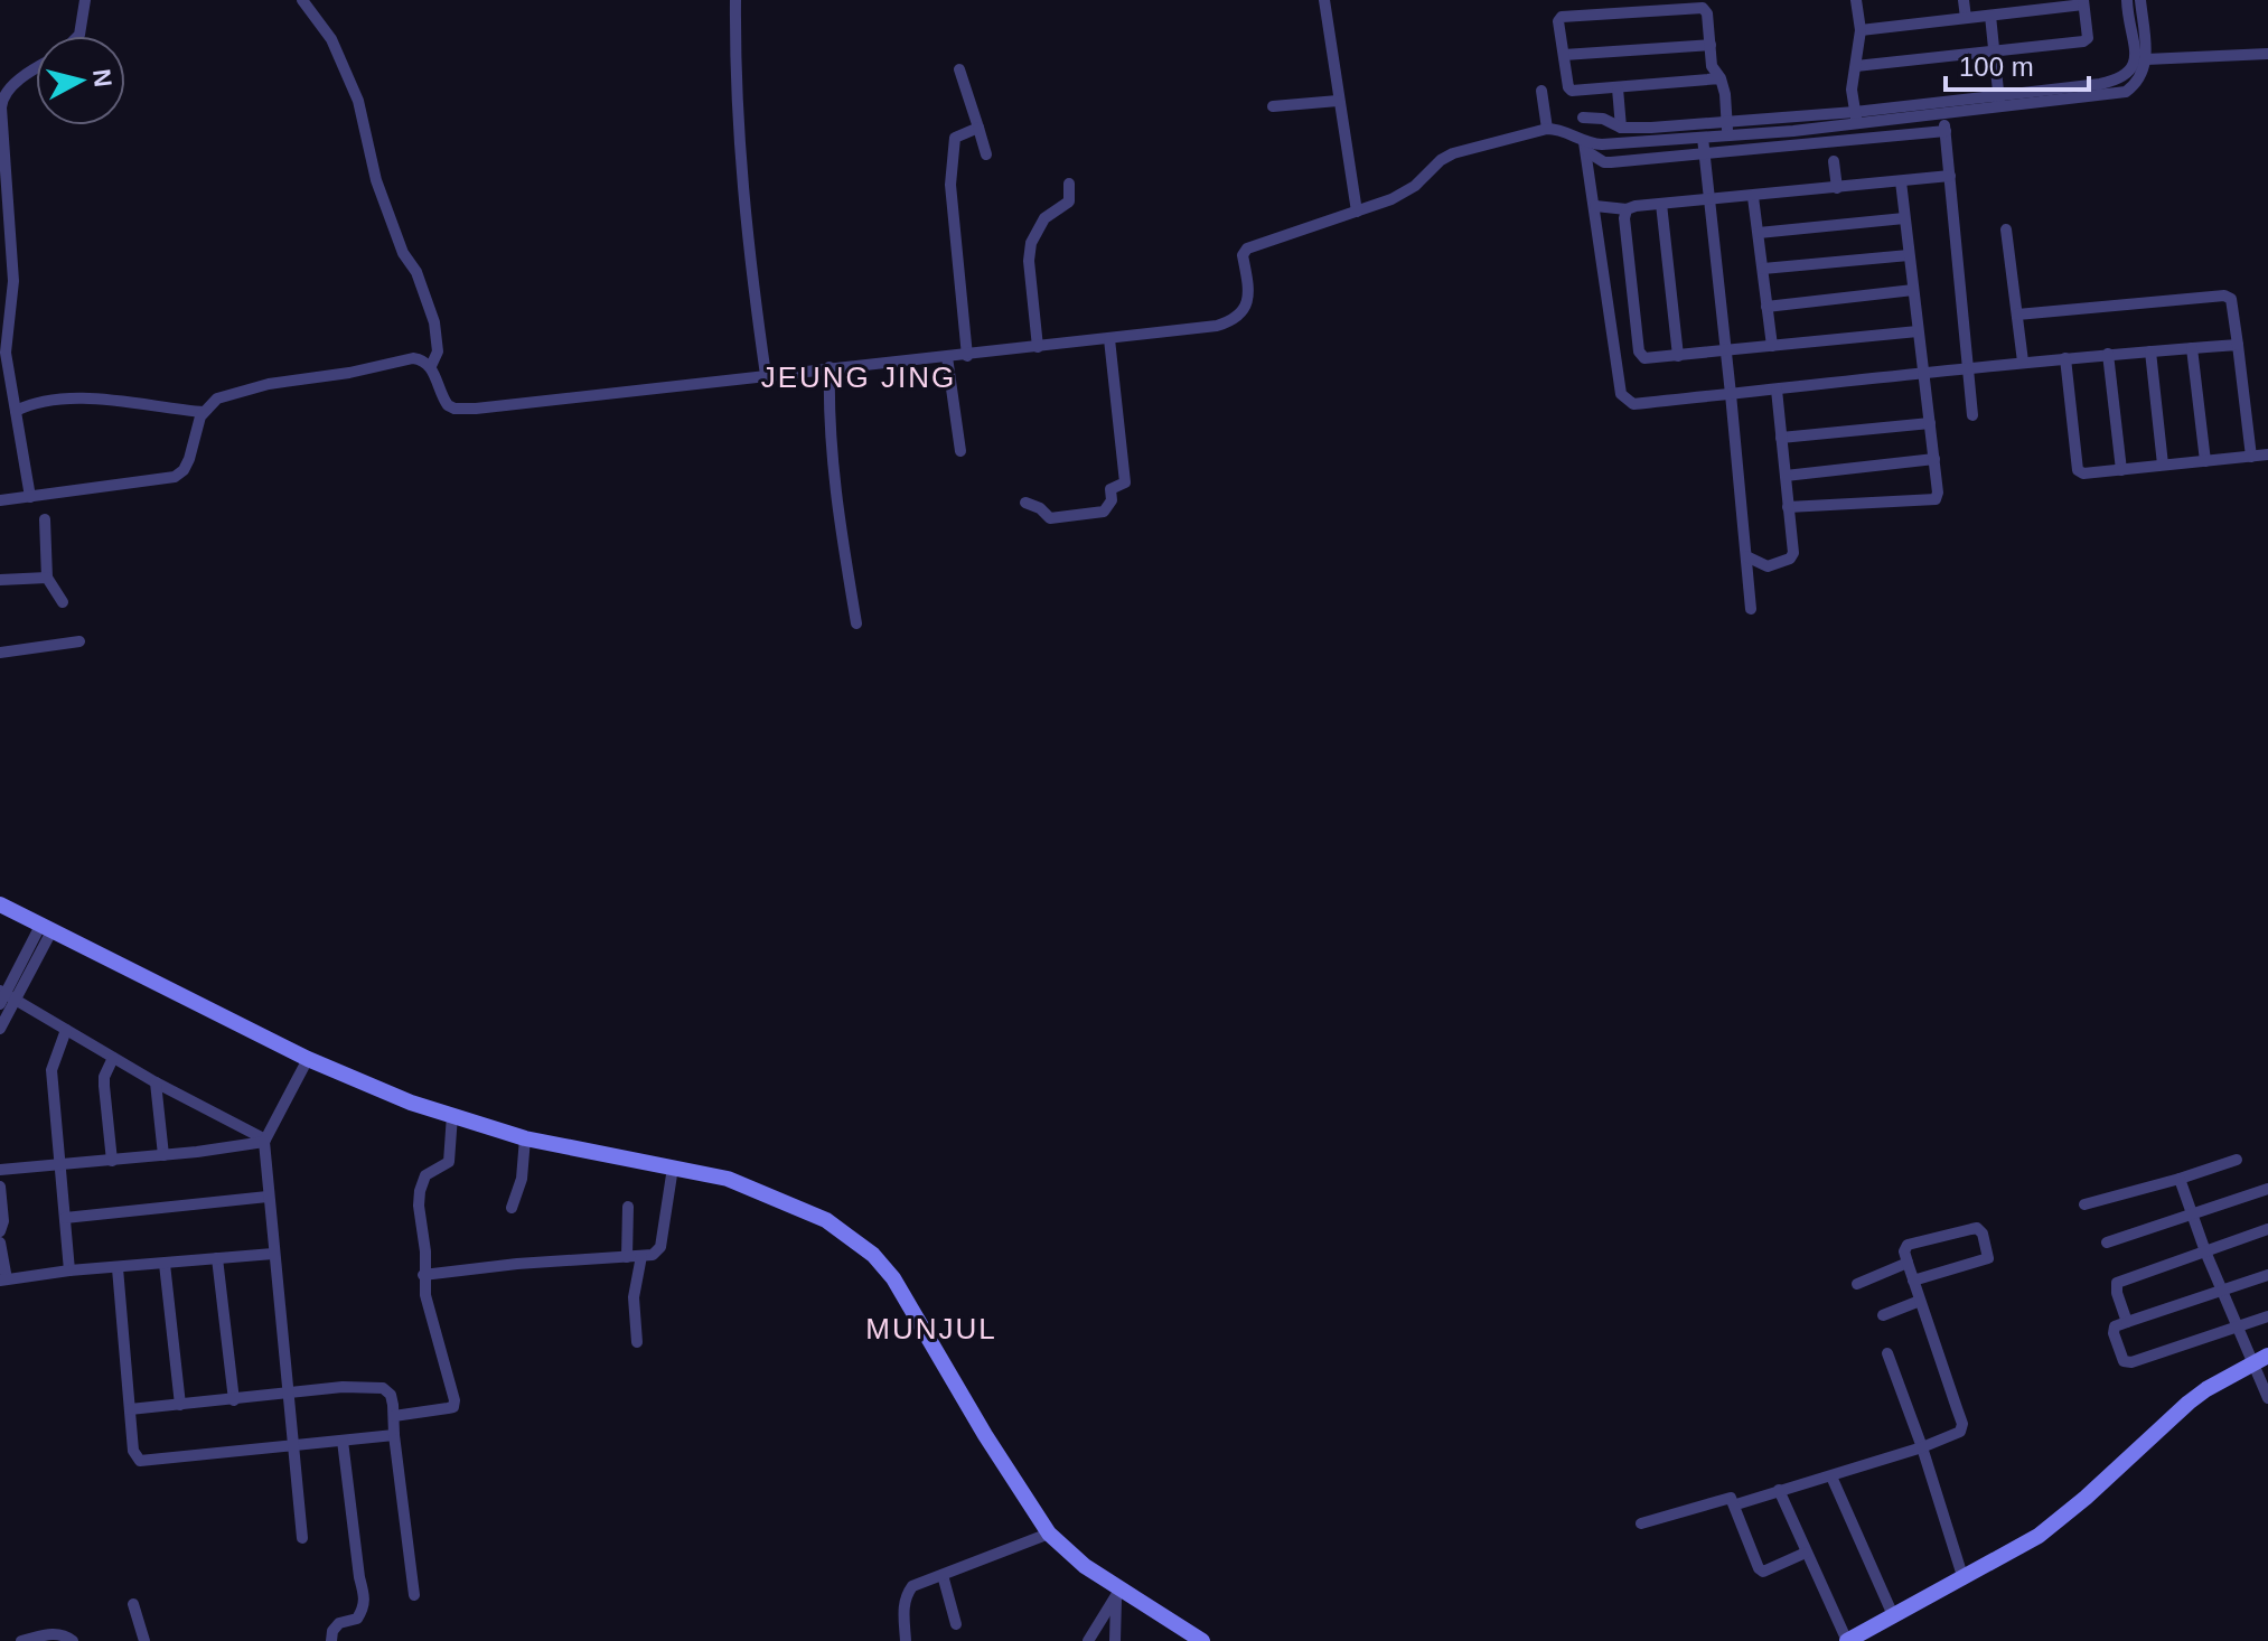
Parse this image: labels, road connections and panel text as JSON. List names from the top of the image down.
{
  "districts": ["JEUNG JING", "MUNJUL"],
  "scale_bar": "100 m",
  "north": "right"
}
